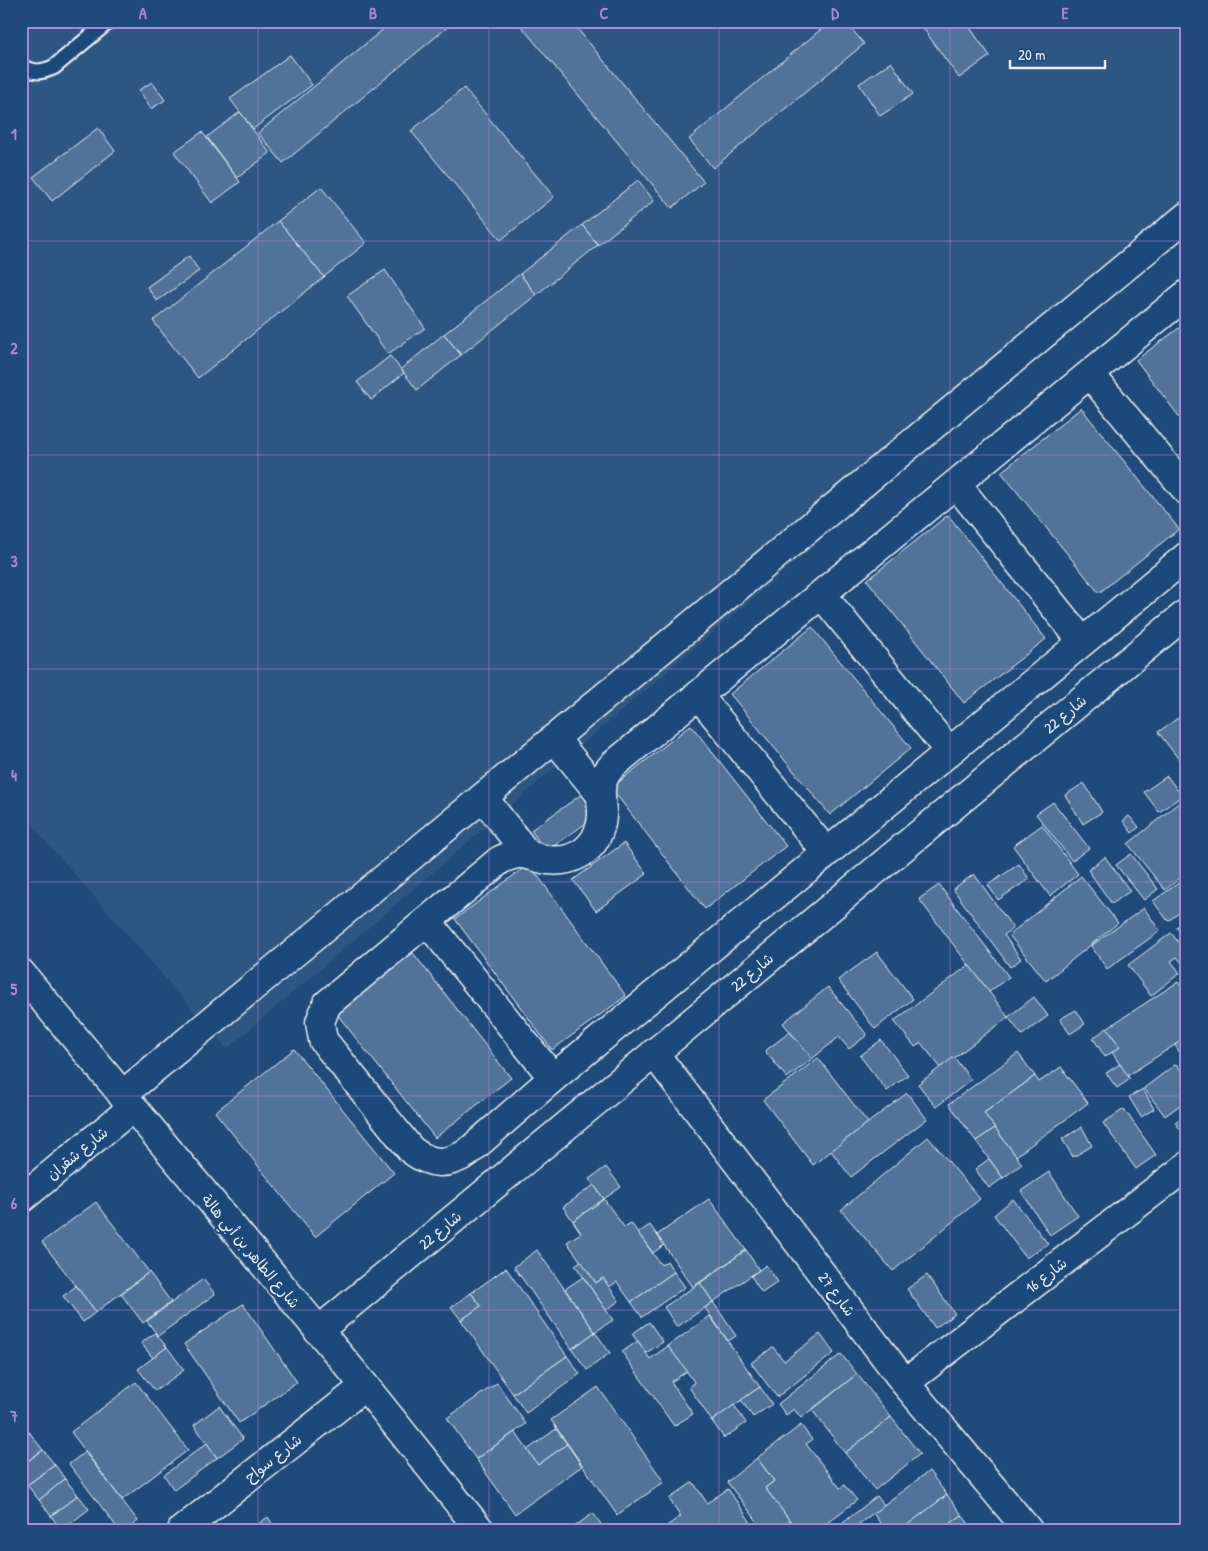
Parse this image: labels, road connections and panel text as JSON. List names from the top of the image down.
{
  "streets": {
    "street": [
      "شارع 22",
      "شارع شقران",
      "شارع الطاهر بن أبي هالة",
      "شارع 16",
      "شارع 27",
      "شارع سواح"
    ]
  },
  "crossings": [
    ["شارع 22", "شارع الطاهر بن أبي هالة"],
    ["شارع 22", "شارع 27"],
    ["شارع شقران", "شارع الطاهر بن أبي هالة"],
    ["شارع الطاهر بن أبي هالة", "شارع سواح"],
    ["شارع 16", "شارع 27"]
  ],
  "scale_bar": "20 m",
  "grid": {
    "columns": [
      "A",
      "B",
      "C",
      "D",
      "E"
    ],
    "rows": [
      "1",
      "2",
      "3",
      "4",
      "5",
      "6",
      "7"
    ]
  }
}
